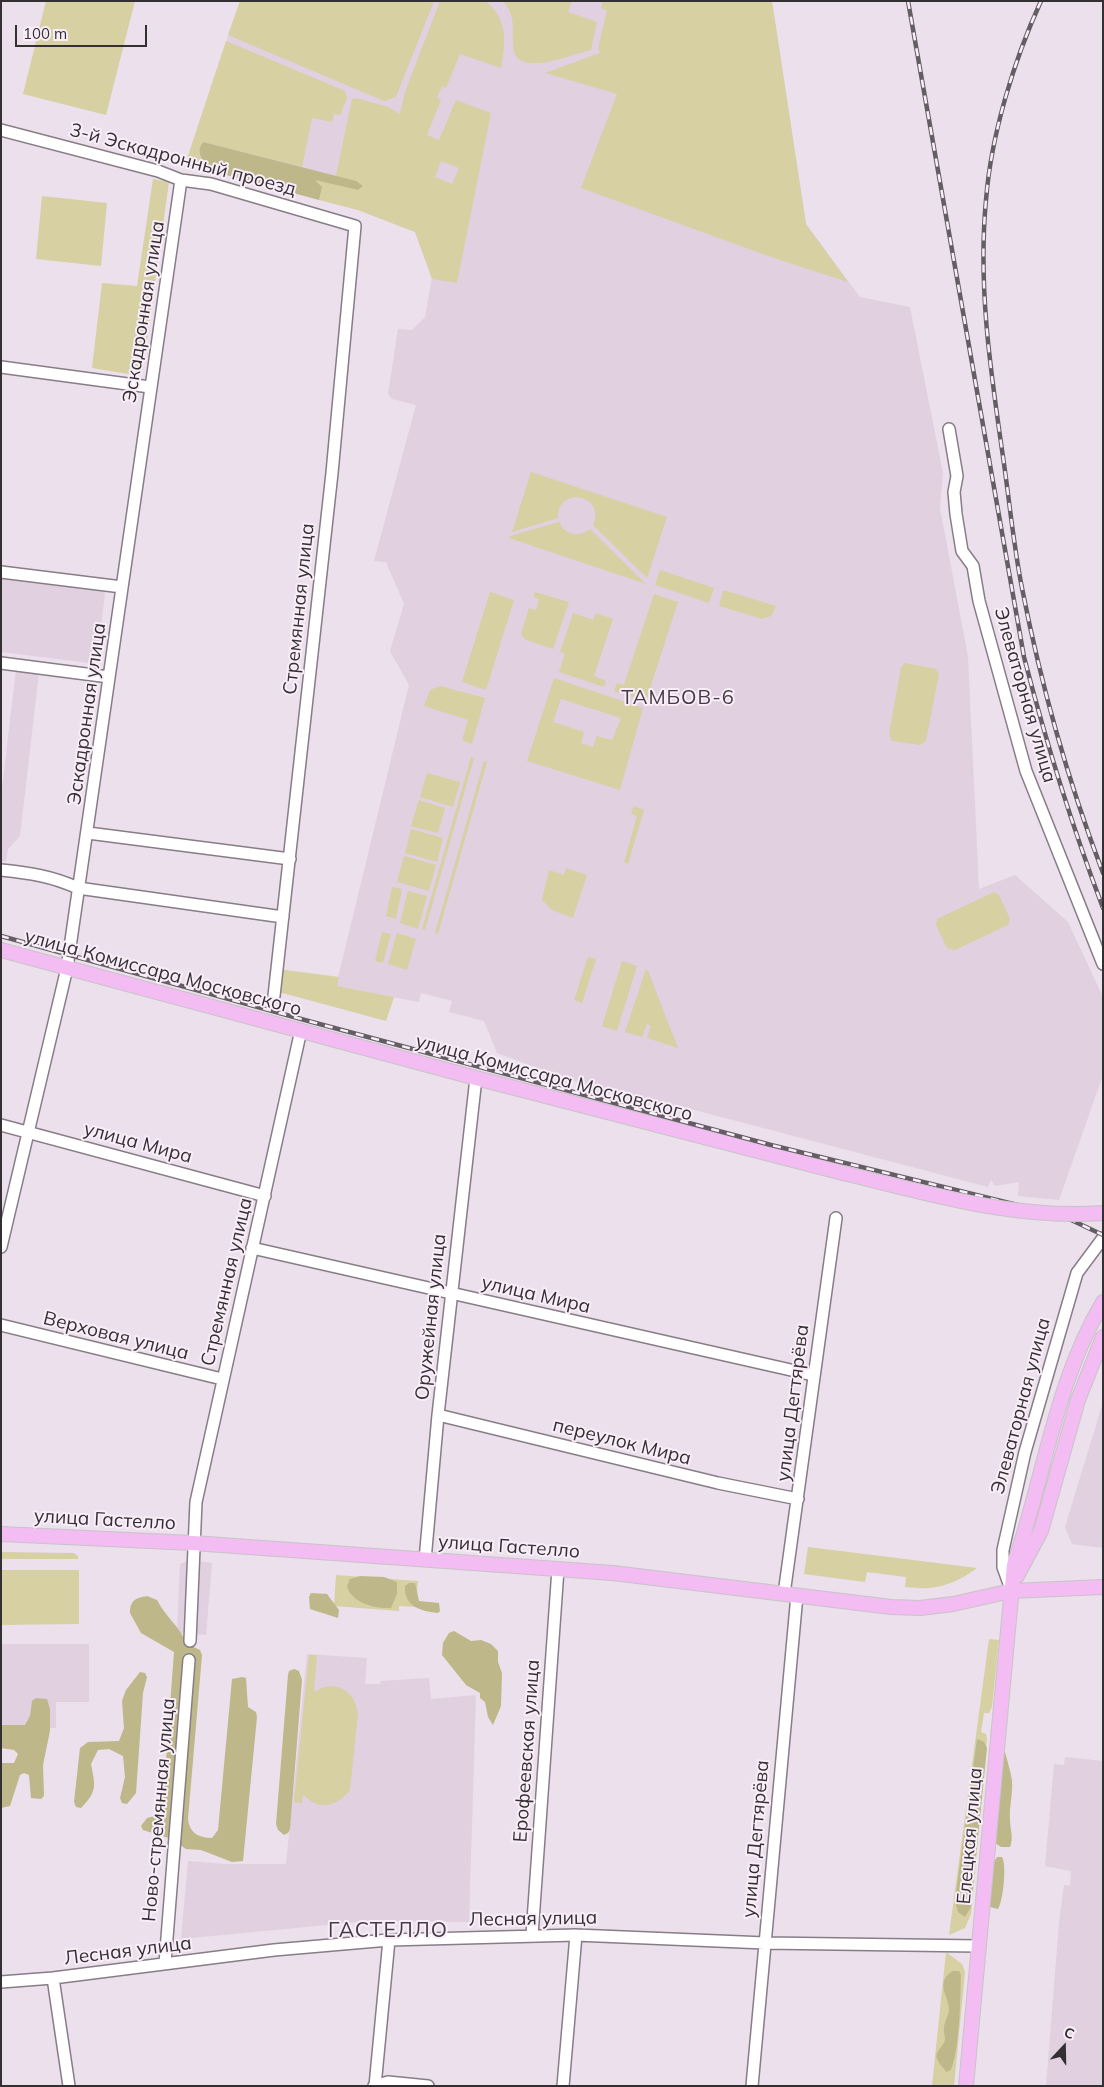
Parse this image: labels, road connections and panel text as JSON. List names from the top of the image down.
{
  "streets": {
    "main road": ["улица Комиссара Московского", "улица Гастелло", "Елецкая улица"],
    "street": [
      "3-й Эскадронный проезд",
      "Эскадронная улица",
      "Стремянная улица",
      "Элеваторная улица",
      "улица Мира",
      "Оружейная улица",
      "Верховая улица",
      "улица Дегтярёва",
      "переулок Мира",
      "Ерофеевская улица",
      "Ново-стремянная улица",
      "Лесная улица"
    ]
  },
  "crossings": [
    ["3-й Эскадронный проезд", "Эскадронная улица"],
    ["3-й Эскадронный проезд", "Стремянная улица"],
    ["Эскадронная улица", "улица Комиссара Московского"],
    ["Эскадронная улица", "улица Мира"],
    ["Стремянная улица", "улица Комиссара Московского"],
    ["Стремянная улица", "улица Мира"],
    ["Стремянная улица", "Верховая улица"],
    ["Стремянная улица", "улица Гастелло"],
    ["Элеваторная улица", "улица Гастелло"],
    ["Элеваторная улица", "Елецкая улица"],
    ["улица Комиссара Московского", "Оружейная улица"],
    ["улица Мира", "Оружейная улица"],
    ["улица Мира", "улица Дегтярёва"],
    ["Оружейная улица", "переулок Мира"],
    ["Оружейная улица", "улица Гастелло"],
    ["улица Дегтярёва", "переулок Мира"],
    ["улица Дегтярёва", "улица Гастелло"],
    ["улица Дегтярёва", "Лесная улица"],
    ["улица Гастелло", "Ерофеевская улица"],
    ["улица Гастелло", "Елецкая улица"],
    ["Ерофеевская улица", "Лесная улица"],
    ["Ново-стремянная улица", "Лесная улица"],
    ["Елецкая улица", "Лесная улица"]
  ],
  "districts": ["ТАМБОВ-6", "ГАСТЕЛЛО"],
  "scale_bar": "100 m",
  "north": "top"
}
